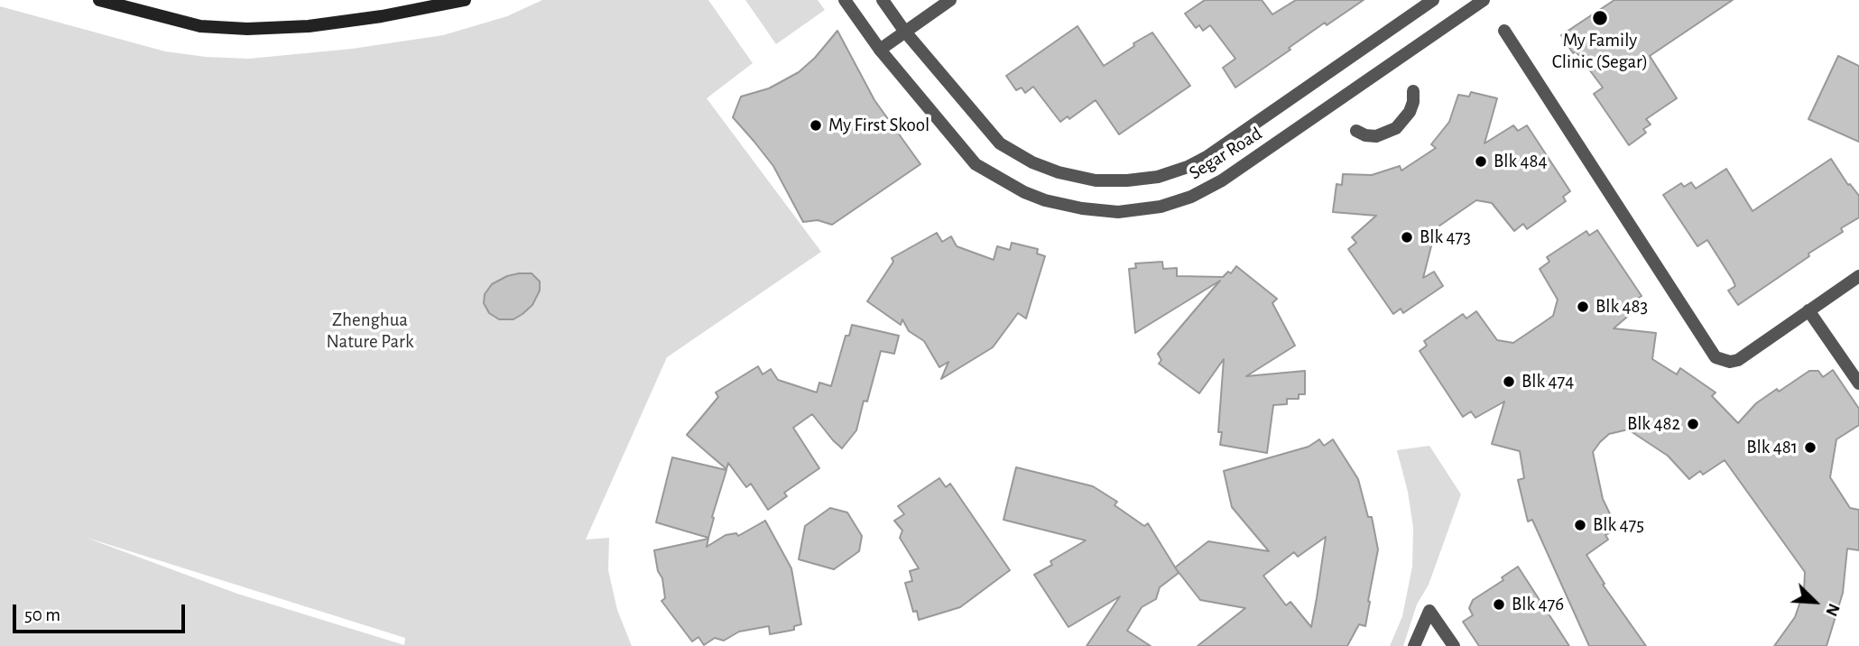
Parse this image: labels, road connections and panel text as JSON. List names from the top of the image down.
{
  "streets": {
    "street": ["Segar Road"]
  },
  "parks": ["Zhenghua Nature Park"],
  "places": [
    "My Family Clinic (Segar)",
    "My First Skool",
    "Blk 484",
    "Blk 473",
    "Blk 483",
    "Blk 474",
    "Blk 482",
    "Blk 481",
    "Blk 475",
    "Blk 476"
  ],
  "scale_bar": "50 m",
  "north": "bottom right"
}
